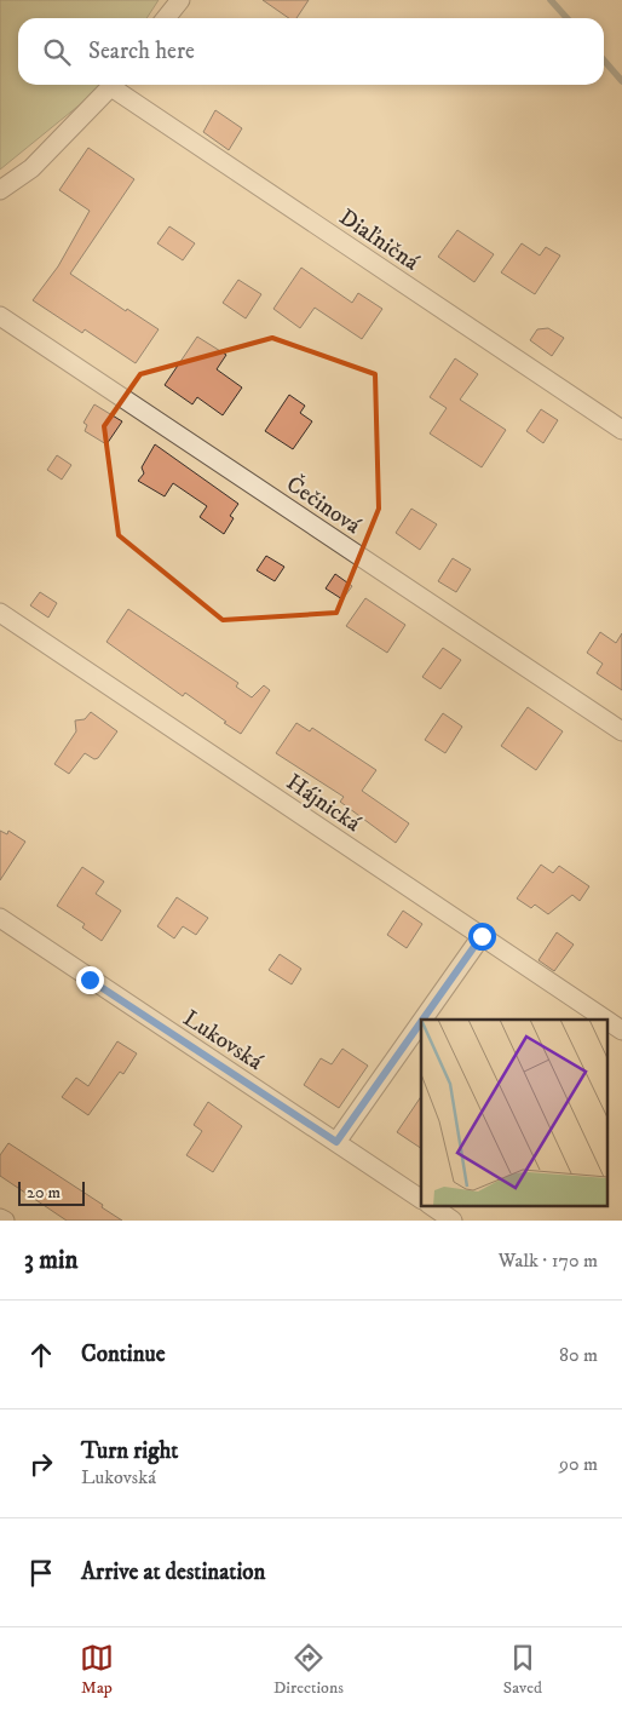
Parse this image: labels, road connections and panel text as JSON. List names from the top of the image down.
{
  "streets": {
    "street": [
      "Diaľničná",
      "Čečinová",
      "Hájnická",
      "Lukovská"
    ]
  },
  "scale_bar": "20 m",
  "page": {
    "search": "Search here",
    "scale": "20 m",
    "heading": ["3 min", "Walk · 170 m"],
    "list": [
      ["Continue", "80 m"],
      ["Turn right", "Lukovská", "90 m"],
      "Arrive at destination"
    ],
    "nav": ["Map", "Directions", "Saved"]
  }
}
